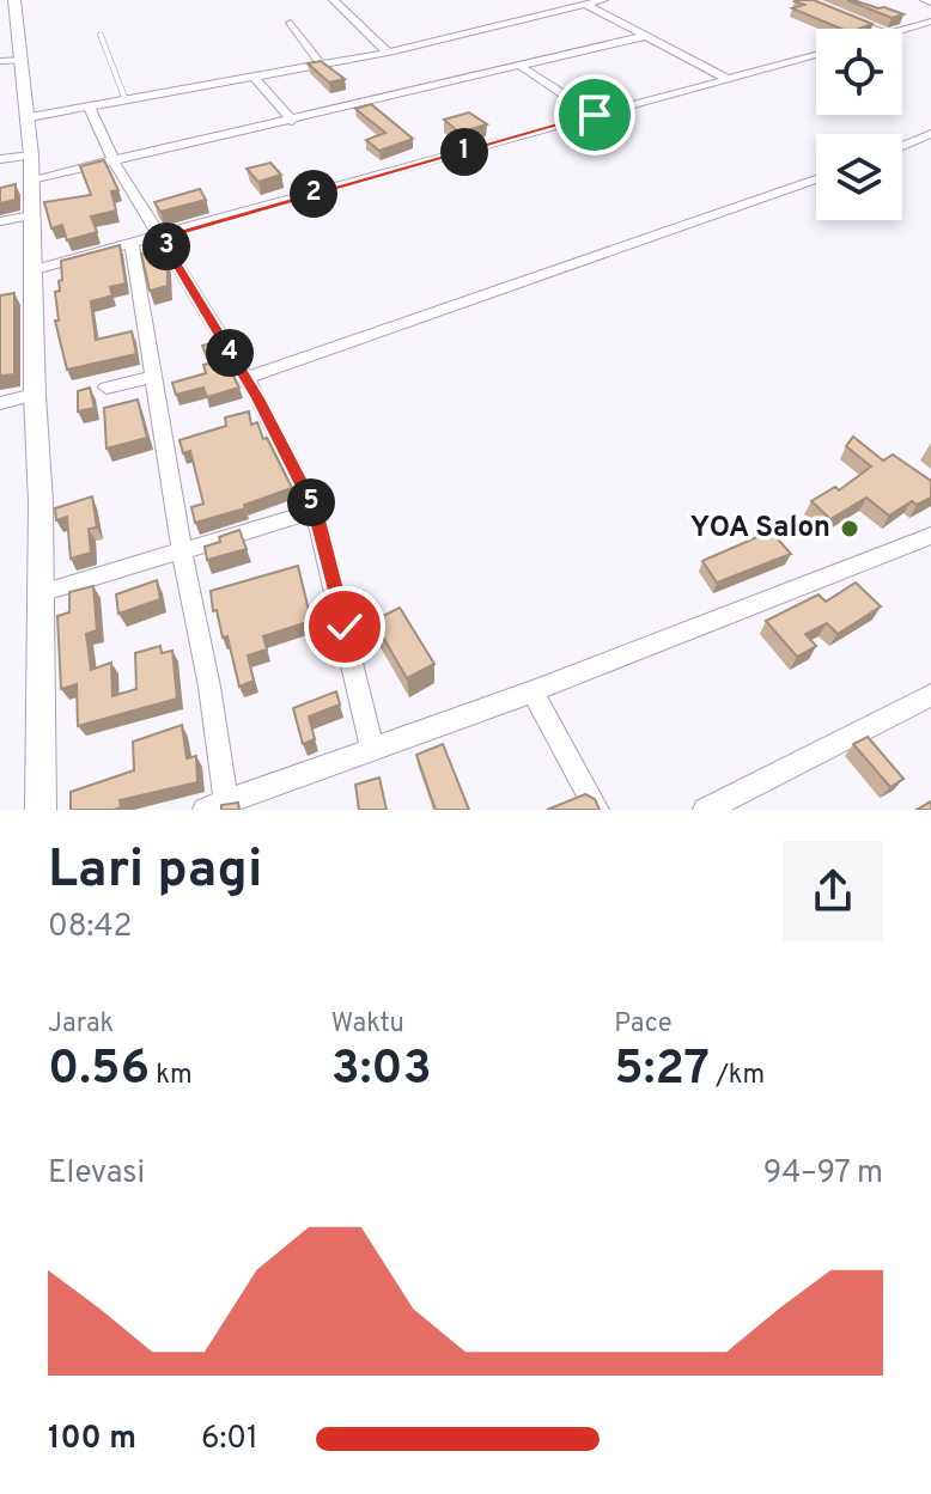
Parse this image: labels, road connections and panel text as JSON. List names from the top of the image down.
{
  "places": ["YOA Salon"],
  "page": {
    "pins": [
      "1",
      "2",
      "3",
      "4",
      "5"
    ],
    "heading": ["Lari pagi", "08:42"],
    "stats": [
      ["Jarak", "0.56 km"],
      ["Waktu", "3:03"],
      ["Pace", "5:27 /km"]
    ],
    "chart": ["Elevasi", "94–97 m"],
    "list": [
      {
        "name": "100 m",
        "note": "6:01"
      }
    ]
  }
}
